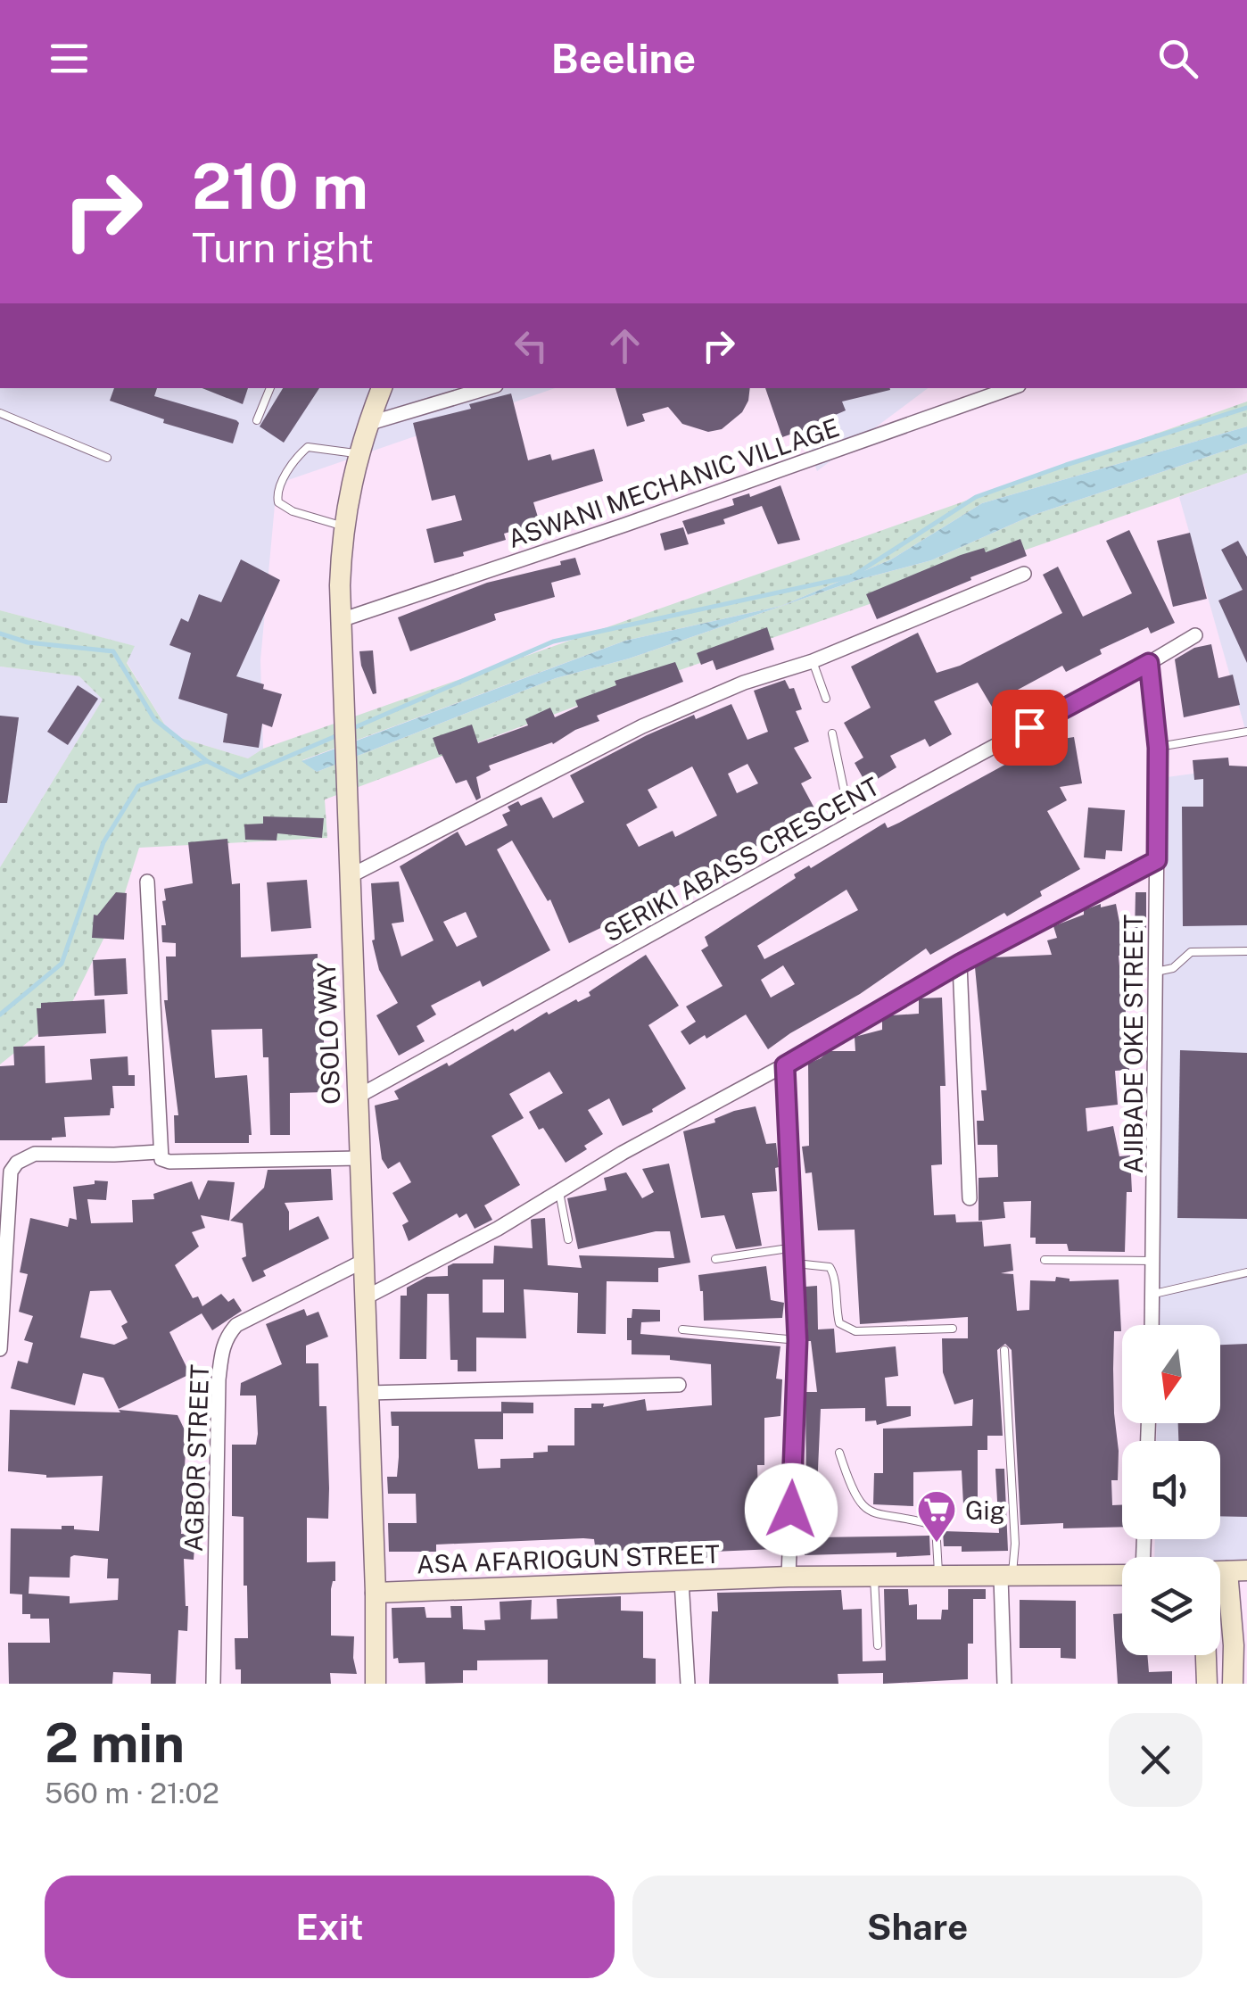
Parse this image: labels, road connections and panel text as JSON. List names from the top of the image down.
{
  "streets": {
    "main road": ["OSOLO WAY", "ASA AFARIOGUN STREET"],
    "street": [
      "ASWANI MECHANIC VILLAGE",
      "SERIKI ABASS CRESCENT",
      "AJIBADE OKE STREET",
      "AGBOR STREET"
    ]
  },
  "crossings": [
    ["ASWANI MECHANIC VILLAGE", "OSOLO WAY"],
    ["SERIKI ABASS CRESCENT", "OSOLO WAY"],
    ["SERIKI ABASS CRESCENT", "AJIBADE OKE STREET"],
    ["OSOLO WAY", "AGBOR STREET"],
    ["OSOLO WAY", "ASA AFARIOGUN STREET"]
  ],
  "places": {
    "supermarket": ["Gig"]
  },
  "north": "bottom",
  "page": {
    "header": "Beeline",
    "turn": ["210 m", "Turn right"],
    "heading": ["2 min", "560 m · 21:02"],
    "buttons": ["Exit", "Share"]
  }
}
